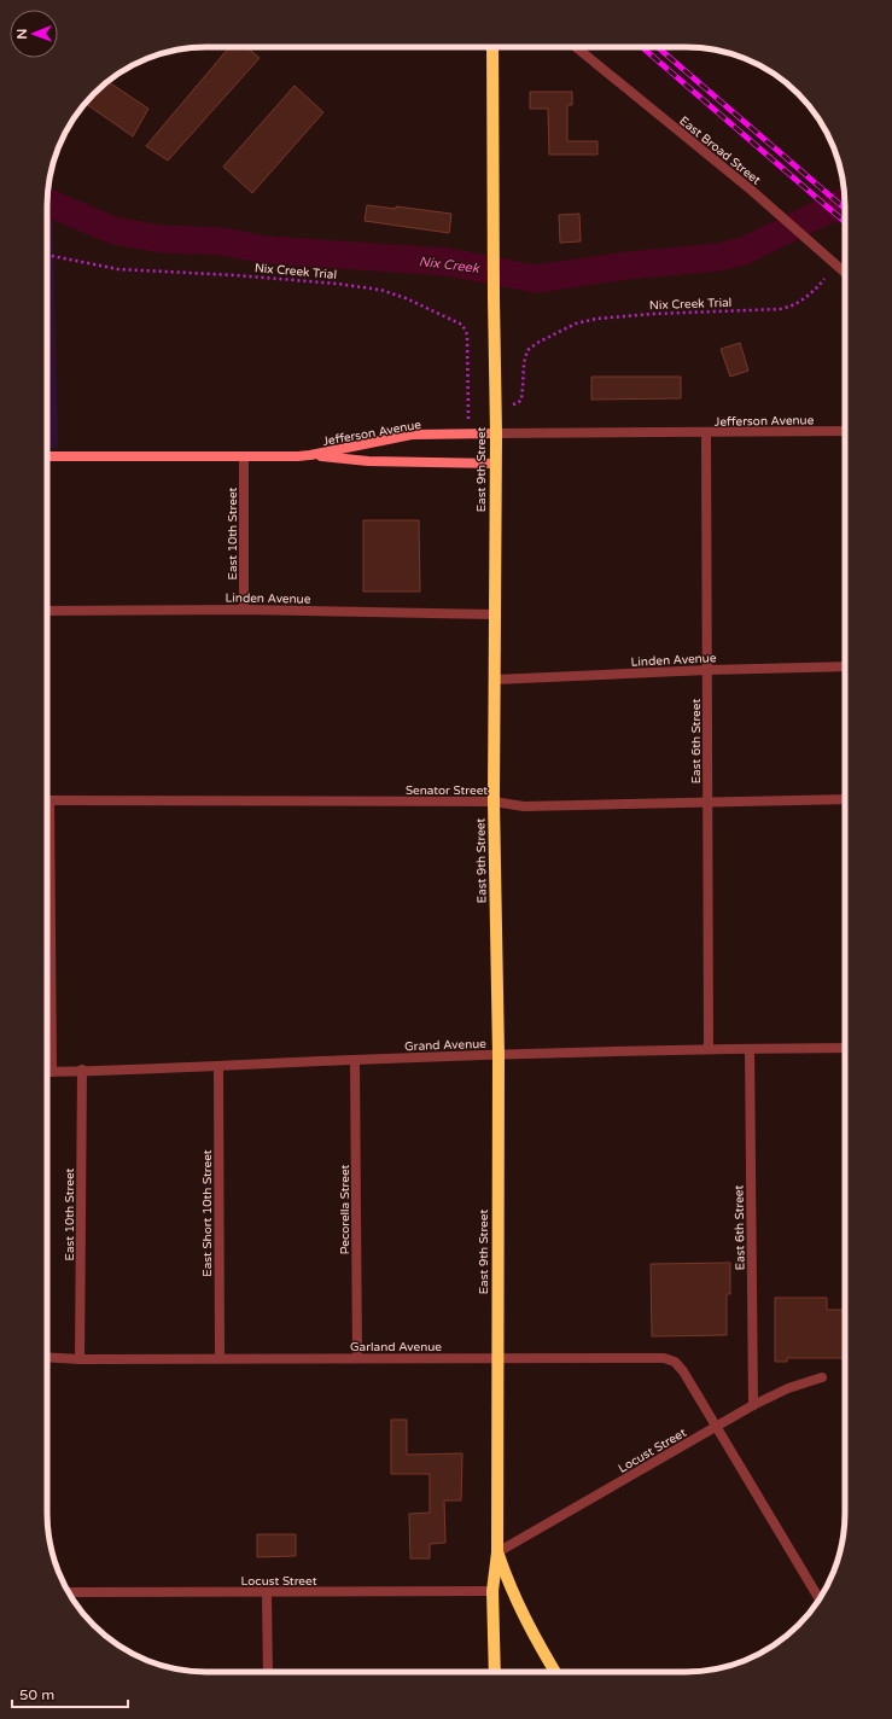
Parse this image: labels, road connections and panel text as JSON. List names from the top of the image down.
{
  "streets": {
    "main road": ["Jefferson Avenue", "East 9th Street"],
    "street": [
      "East Broad Street",
      "East 10th Street",
      "Linden Avenue",
      "East 6th Street",
      "Senator Street",
      "Grand Avenue",
      "Pecorella Street",
      "East Short 10th Street",
      "Garland Avenue",
      "Locust Street"
    ],
    "path": ["Nix Creek Trial"]
  },
  "crossings": [
    ["Jefferson Avenue", "East 9th Street"],
    ["Jefferson Avenue", "East 10th Street"],
    ["Jefferson Avenue", "East 6th Street"],
    ["East 9th Street", "Linden Avenue"],
    ["East 9th Street", "Senator Street"],
    ["East 9th Street", "Grand Avenue"],
    ["East 9th Street", "Garland Avenue"],
    ["East 9th Street", "Locust Street"],
    ["East 10th Street", "Linden Avenue"],
    ["East 10th Street", "Grand Avenue"],
    ["East 10th Street", "Garland Avenue"],
    ["Linden Avenue", "East 6th Street"],
    ["East 6th Street", "Senator Street"],
    ["East 6th Street", "Grand Avenue"],
    ["East 6th Street", "Locust Street"],
    ["Grand Avenue", "Pecorella Street"],
    ["Grand Avenue", "East Short 10th Street"],
    ["Pecorella Street", "Garland Avenue"],
    ["East Short 10th Street", "Garland Avenue"],
    ["Garland Avenue", "Locust Street"]
  ],
  "water": ["Nix Creek"],
  "scale_bar": "50 m",
  "north": "left"
}
